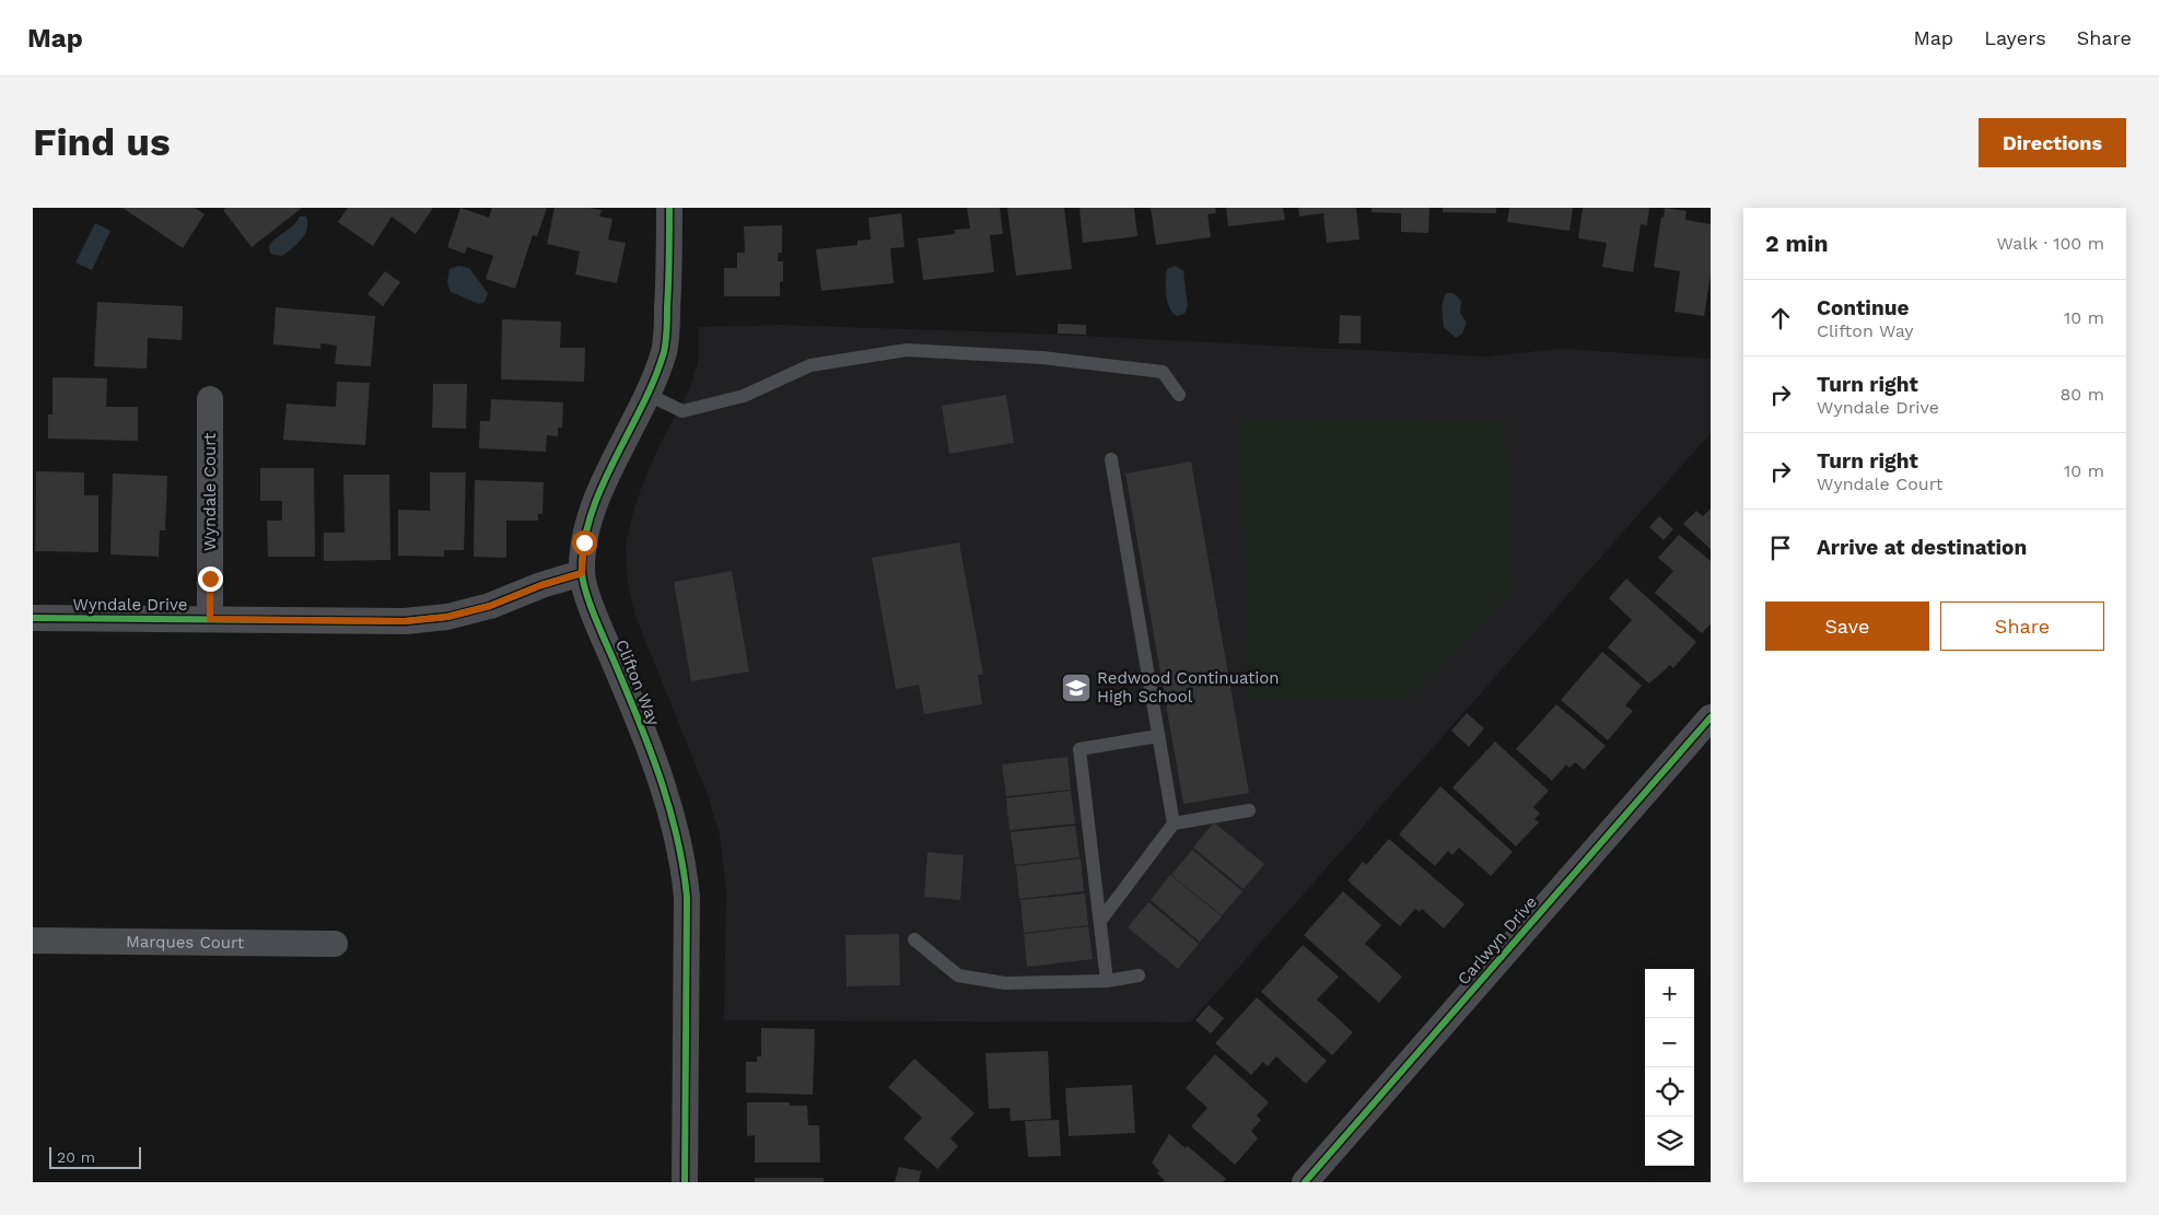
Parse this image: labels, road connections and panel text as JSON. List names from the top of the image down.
{
  "streets": {
    "street": [
      "Wyndale Court",
      "Wyndale Drive",
      "Clifton Way",
      "Carlwyn Drive",
      "Marques Court"
    ]
  },
  "crossings": [
    ["Wyndale Court", "Wyndale Drive"],
    ["Wyndale Drive", "Clifton Way"]
  ],
  "places": {
    "school or university": ["Redwood Continuation High School"]
  },
  "scale_bar": "20 m",
  "page": {
    "header": "Map",
    "nav": ["Map", "Layers", "Share"],
    "buttons": [
      "Directions",
      ["Save", "Share"]
    ],
    "title": "Find us",
    "heading": ["2 min", "Walk · 100 m"],
    "list": [
      ["Continue", "Clifton Way", "10 m"],
      ["Turn right", "Wyndale Drive", "80 m"],
      ["Turn right", "Wyndale Court", "10 m"],
      "Arrive at destination"
    ],
    "map_buttons": ["+", "−"],
    "scale": "20 m"
  }
}
